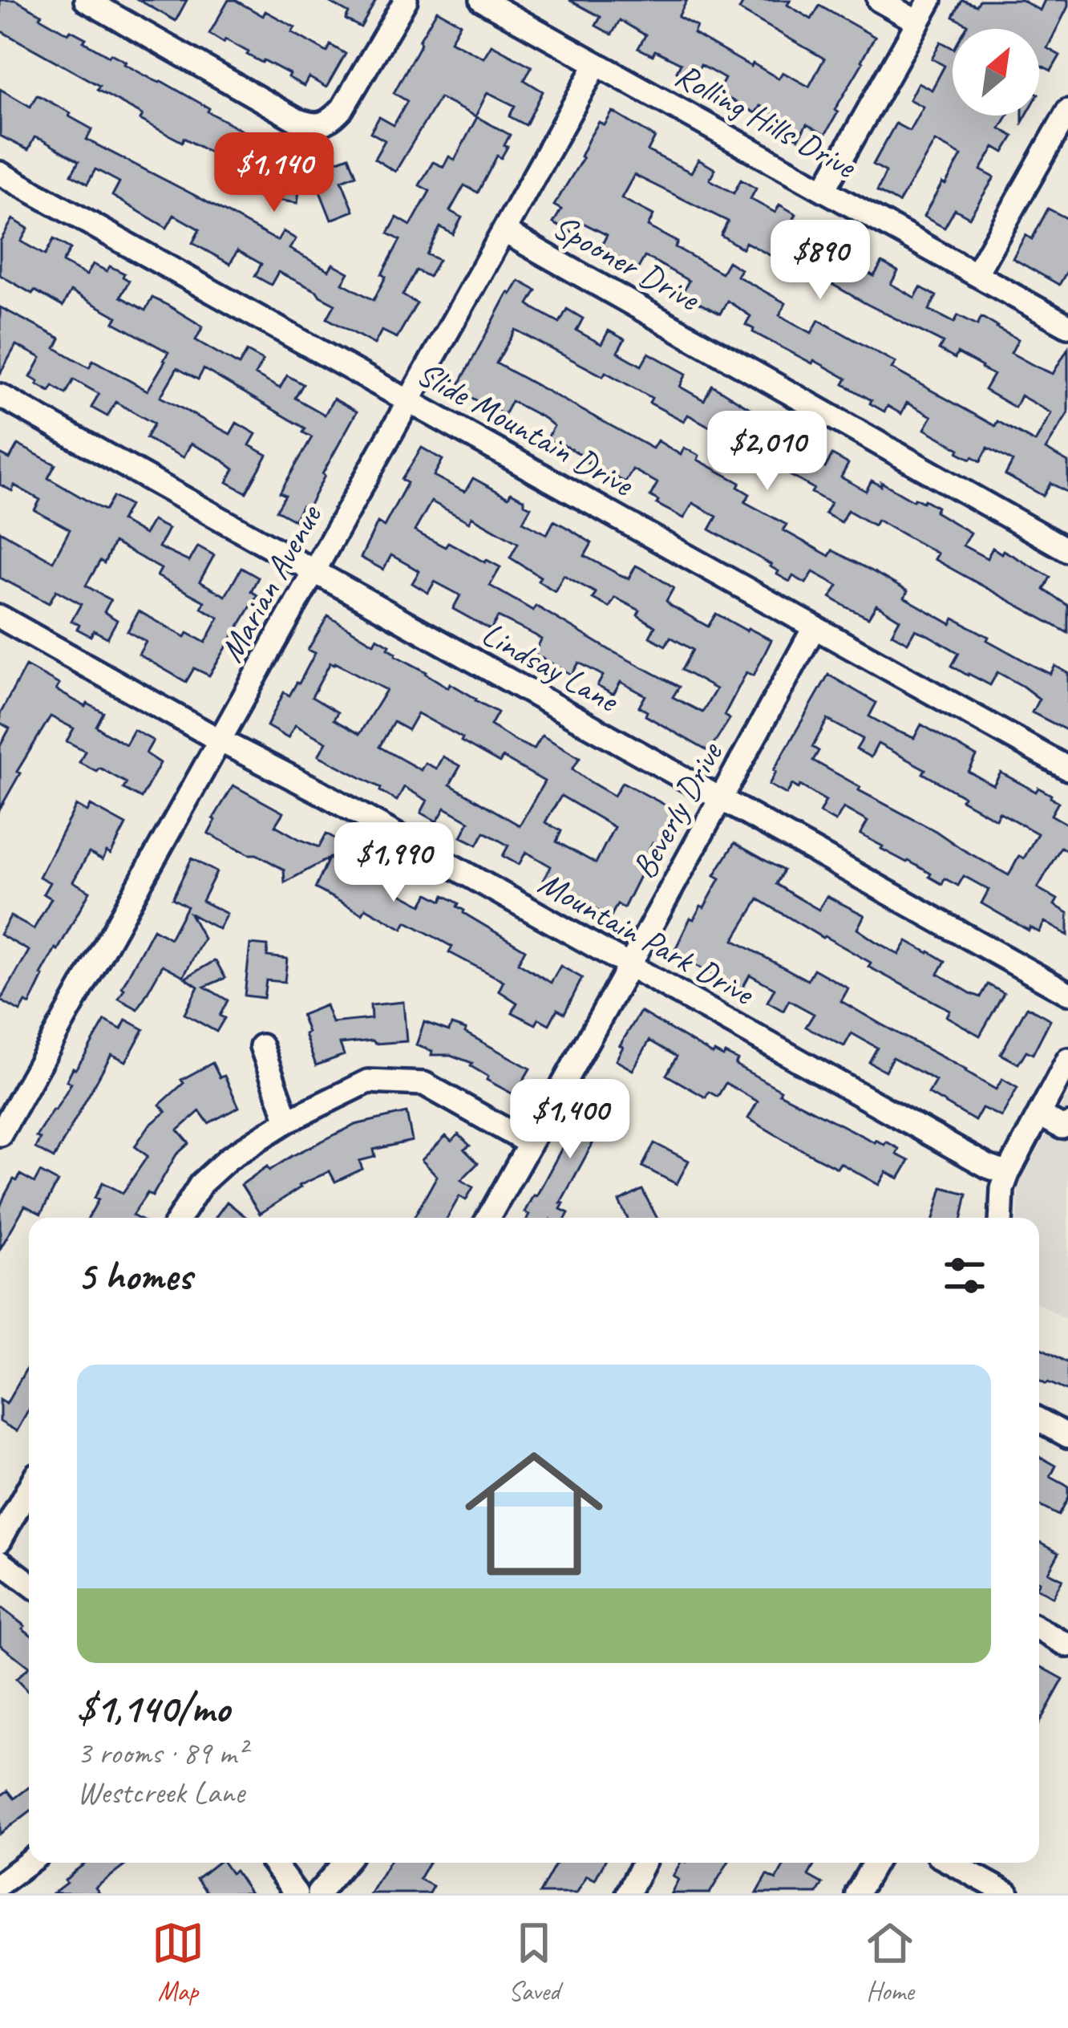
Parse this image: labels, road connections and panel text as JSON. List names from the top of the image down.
{
  "streets": {
    "street": [
      "Rolling Hills Drive",
      "Spooner Drive",
      "Slide Mountain Drive",
      "Marian Avenue",
      "Lindsay Lane",
      "Beverly Drive",
      "Mountain Park Drive"
    ]
  },
  "crossings": [
    ["Rolling Hills Drive", "Marian Avenue"],
    ["Spooner Drive", "Marian Avenue"],
    ["Slide Mountain Drive", "Marian Avenue"],
    ["Slide Mountain Drive", "Beverly Drive"],
    ["Marian Avenue", "Lindsay Lane"],
    ["Marian Avenue", "Mountain Park Drive"],
    ["Lindsay Lane", "Beverly Drive"],
    ["Beverly Drive", "Mountain Park Drive"]
  ],
  "north": "top right",
  "page": {
    "price": [
      "$1,140",
      "$890",
      "$2,010",
      "$1,990",
      "$1,400"
    ],
    "heading": "5 homes",
    "list": [
      {
        "name": "$1,140/mo",
        "note": "3 rooms · 89 m² · Westcreek Lane"
      }
    ],
    "tabs": ["Map", "Saved", "Home"]
  }
}
